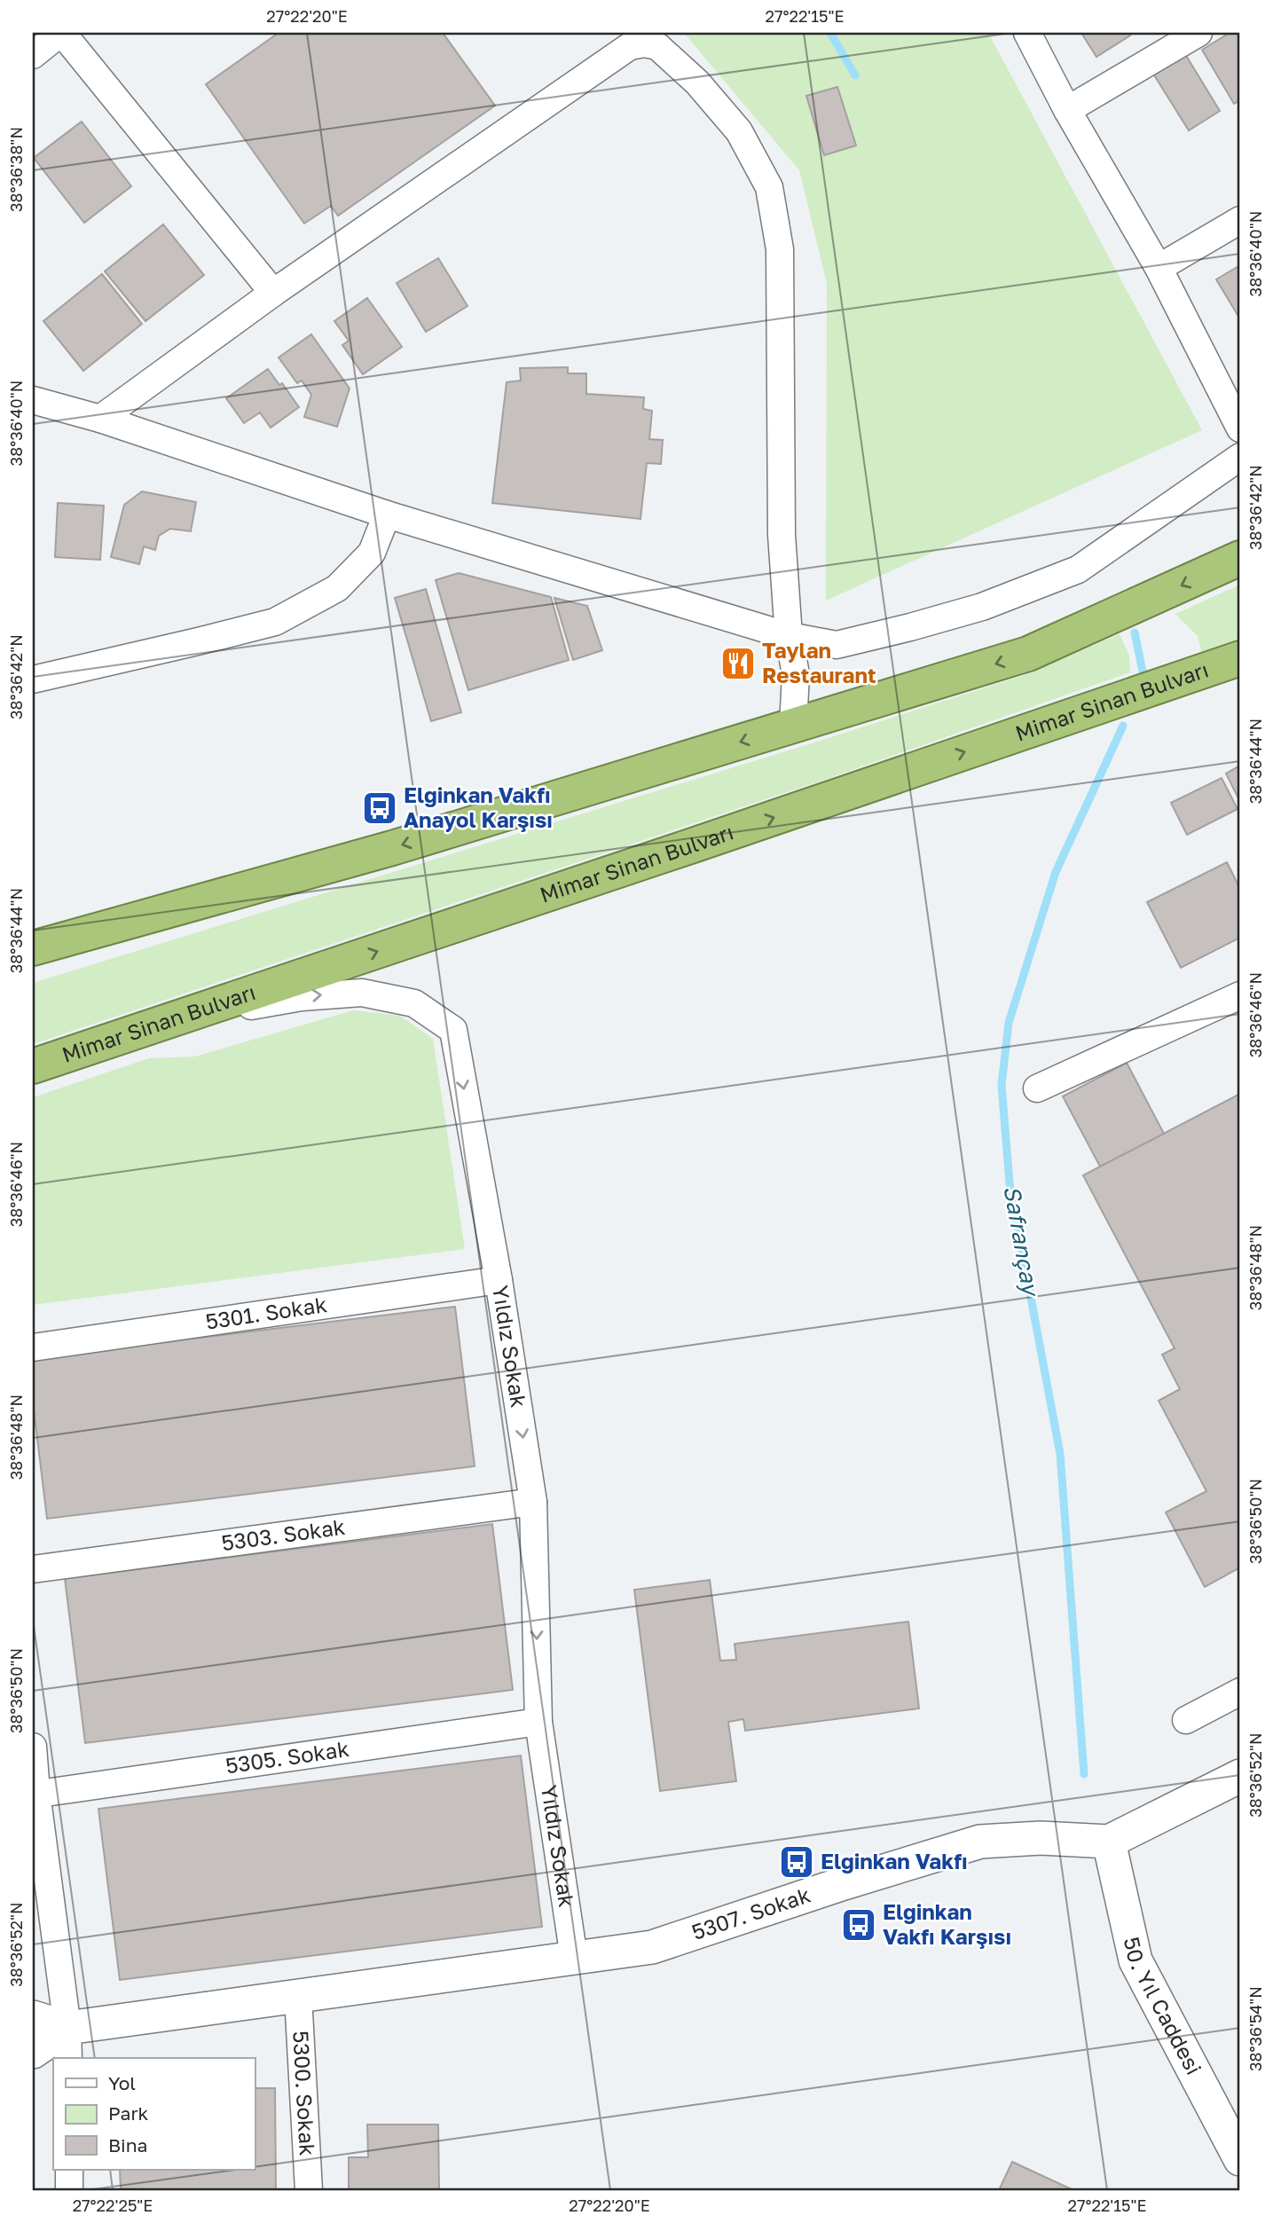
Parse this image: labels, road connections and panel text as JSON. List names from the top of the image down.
{
  "streets": {
    "highway": ["Mimar Sinan Bulvarı"],
    "street": [
      "5301. Sokak",
      "Yıldız Sokak",
      "5303. Sokak",
      "5305. Sokak",
      "5307. Sokak",
      "50. Yıl Caddesi",
      "5300. Sokak"
    ]
  },
  "crossings": [
    ["Mimar Sinan Bulvarı", "Yıldız Sokak"],
    ["5301. Sokak", "Yıldız Sokak"],
    ["Yıldız Sokak", "5303. Sokak"],
    ["Yıldız Sokak", "5305. Sokak"],
    ["Yıldız Sokak", "5307. Sokak"],
    ["5307. Sokak", "50. Yıl Caddesi"],
    ["5307. Sokak", "5300. Sokak"]
  ],
  "water": ["Safrançay"],
  "places": {
    "restaurant": ["Taylan Restaurant"],
    "bus stop": ["Elginkan Vakfı Anayol Karşısı", "Elginkan Vakfı", "Elginkan Vakfı Karşısı"]
  },
  "legend": ["Yol", "Park", "Bina"],
  "coordinates": [
    "27°22'20\"E",
    "27°22'15\"E",
    "38°36'38\"N",
    "38°36'40\"N",
    "38°36'42\"N",
    "38°36'44\"N",
    "38°36'46\"N",
    "38°36'48\"N",
    "38°36'50\"N",
    "38°36'52\"N",
    "38°36'54\"N",
    "27°22'25\"E"
  ]
}
